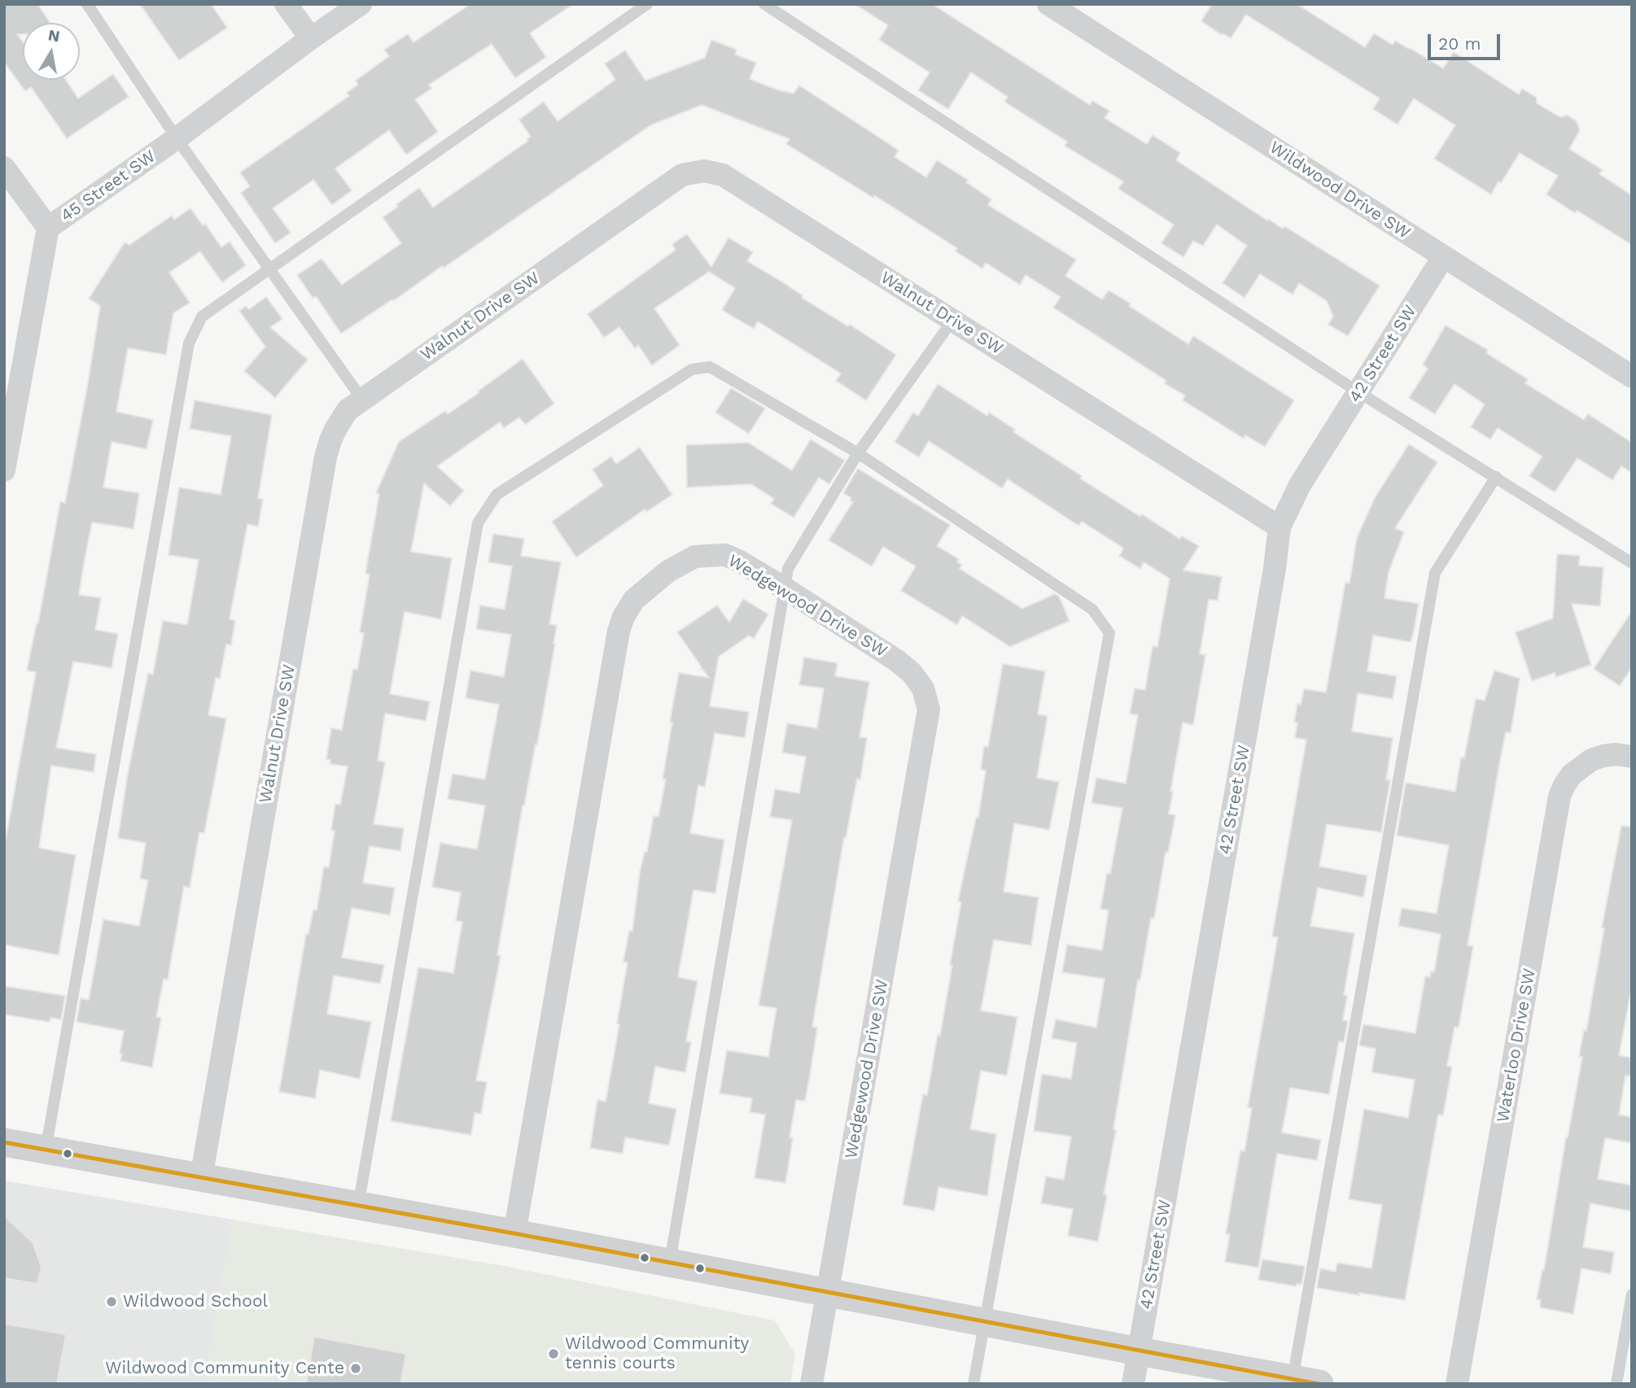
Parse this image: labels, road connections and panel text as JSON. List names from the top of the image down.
{
  "streets": {
    "street": [
      "45 Street SW",
      "Wildwood Drive SW",
      "Walnut Drive SW",
      "42 Street SW",
      "Wedgewood Drive SW",
      "Waterloo Drive SW"
    ]
  },
  "crossings": [
    ["Wildwood Drive SW", "42 Street SW"],
    ["Walnut Drive SW", "42 Street SW"]
  ],
  "places": ["Wildwood School", "Wildwood Community tennis courts", "Wildwood Community Cente"],
  "scale_bar": "20 m",
  "north": "top"
}
